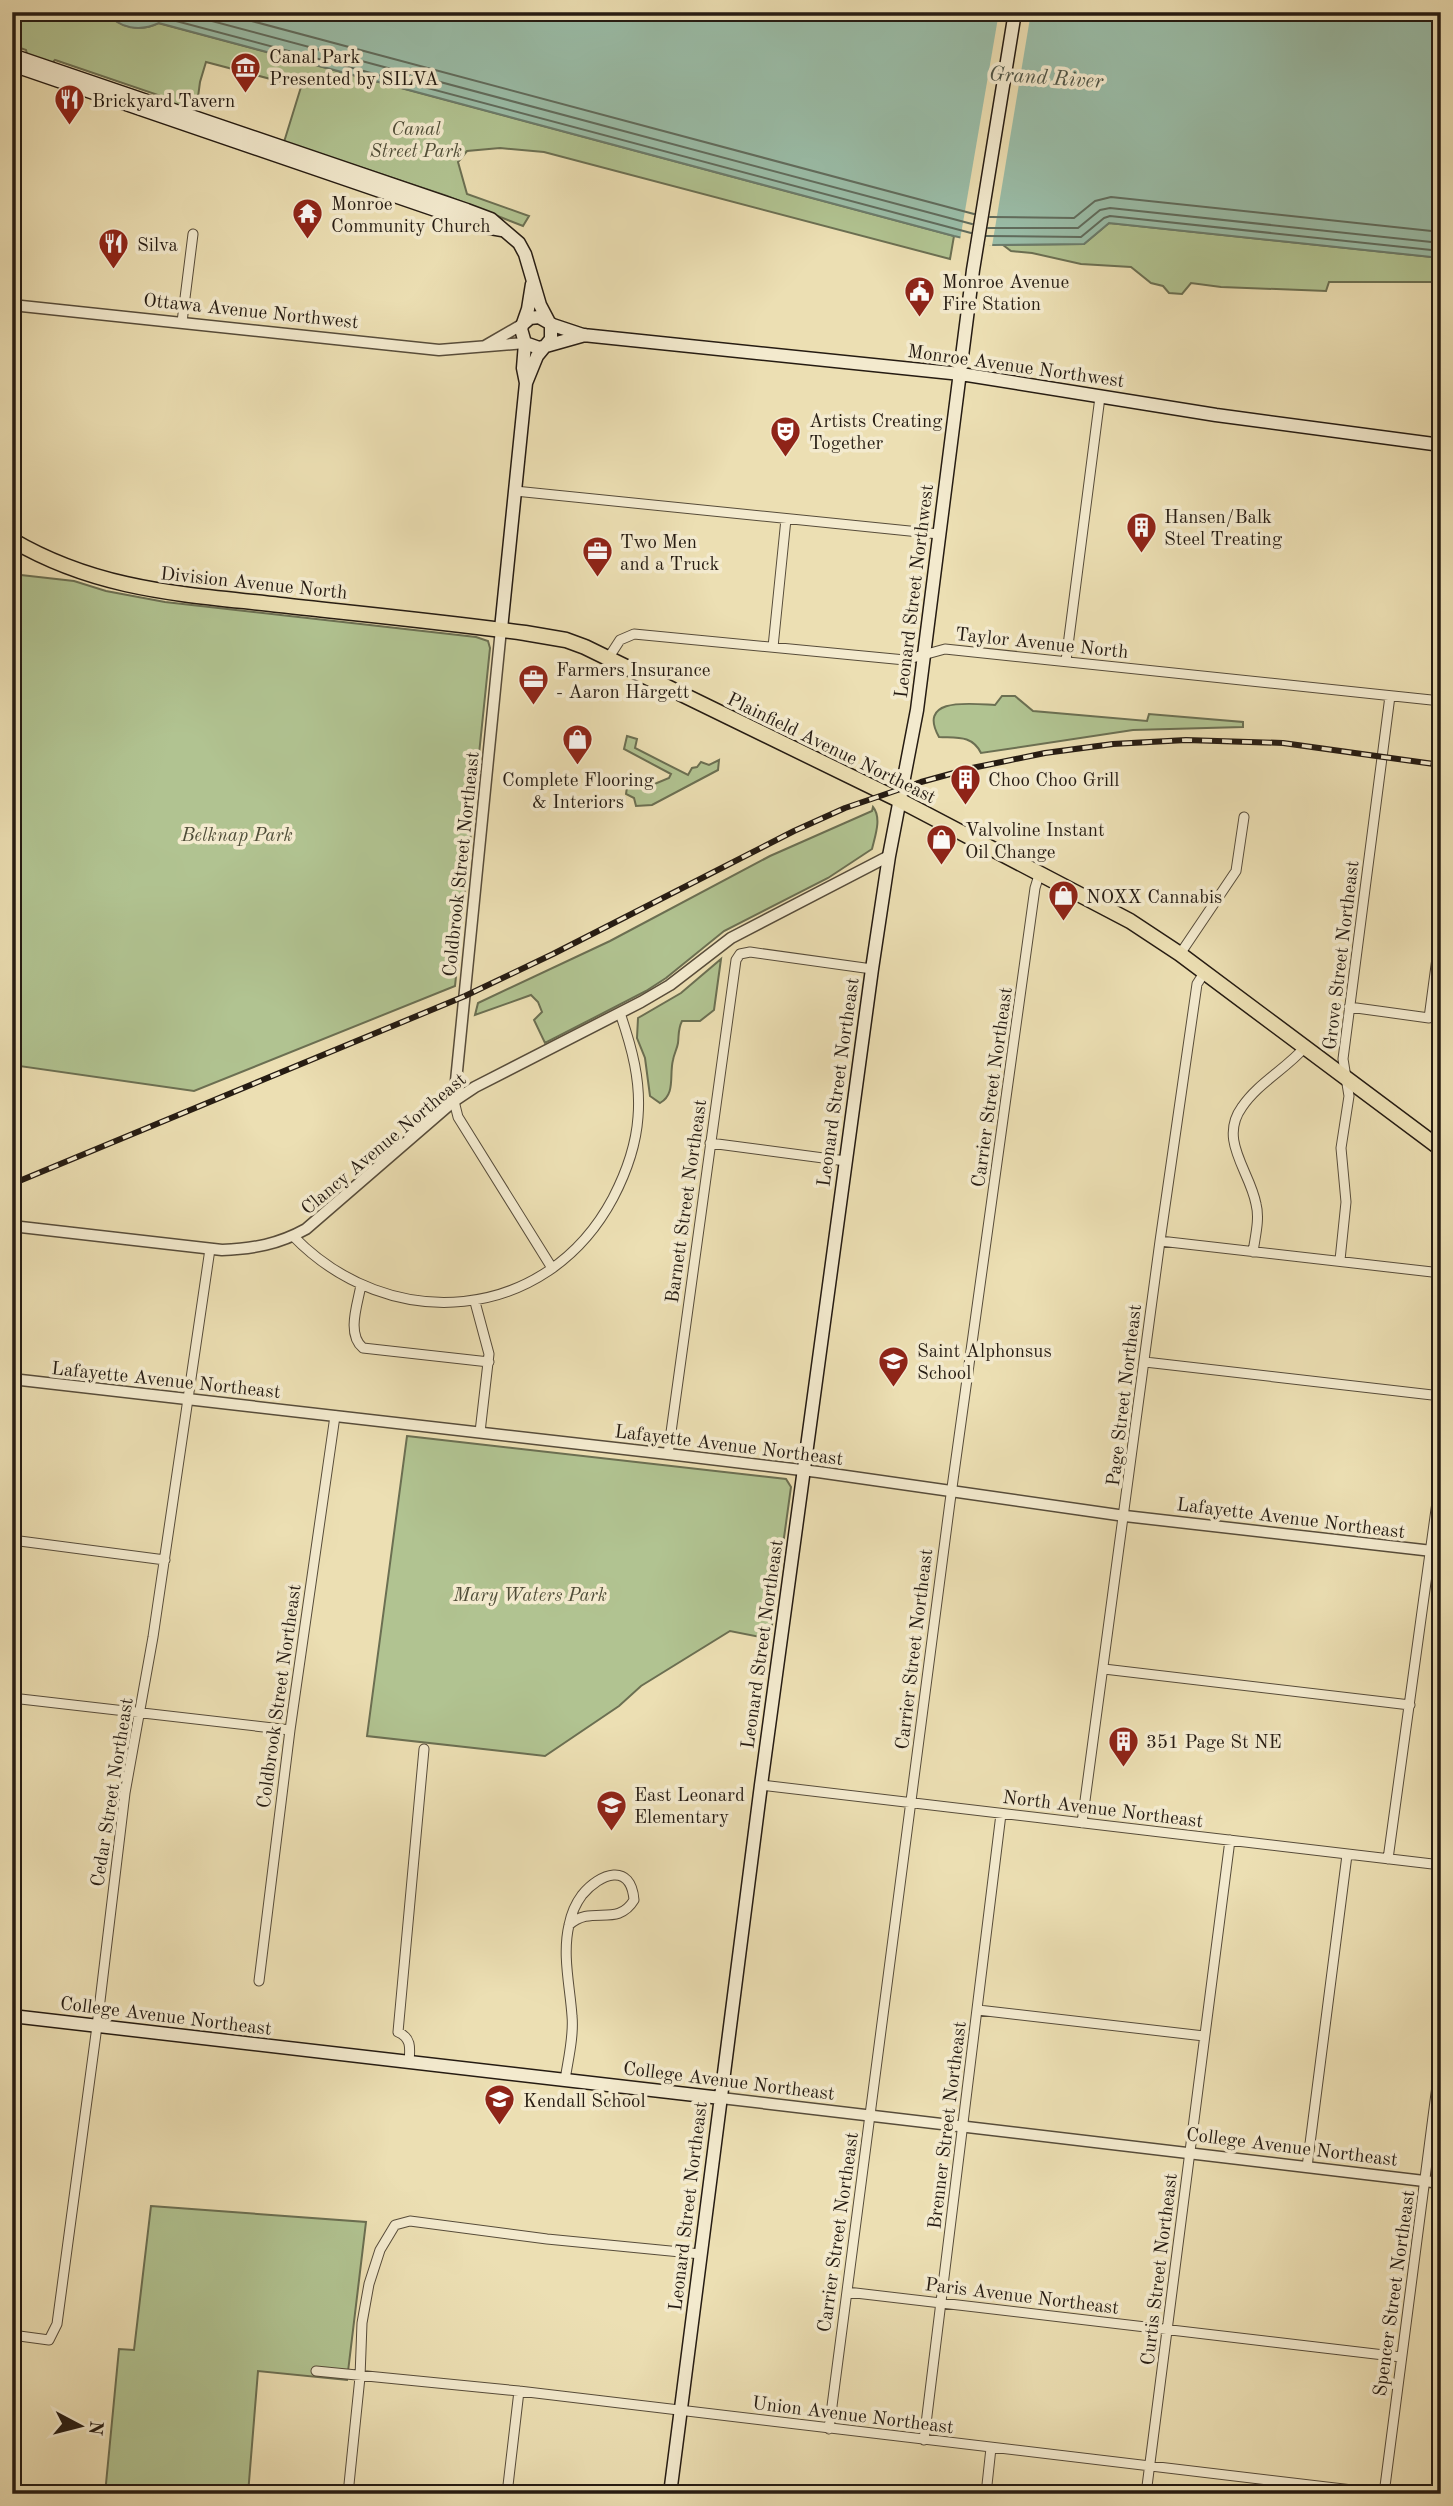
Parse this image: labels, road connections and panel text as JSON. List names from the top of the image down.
{
  "streets": {
    "main road": [
      "Ottawa Avenue Northwest",
      "Monroe Avenue Northwest",
      "Division Avenue North",
      "Leonard Street Northwest",
      "Plainfield Avenue Northeast",
      "Leonard Street Northeast",
      "College Avenue Northeast"
    ],
    "street": [
      "Taylor Avenue North",
      "Coldbrook Street Northeast",
      "Grove Street Northeast",
      "Carrier Street Northeast",
      "Clancy Avenue Northeast",
      "Barnett Street Northeast",
      "Lafayette Avenue Northeast",
      "Page Street Northeast",
      "Cedar Street Northeast",
      "North Avenue Northeast",
      "Brenner Street Northeast",
      "Curtis Street Northeast",
      "Spencer Street Northeast",
      "Paris Avenue Northeast",
      "Union Avenue Northeast"
    ]
  },
  "crossings": [
    ["Ottawa Avenue Northwest", "Monroe Avenue Northwest"],
    ["Monroe Avenue Northwest", "Leonard Street Northwest"],
    ["Division Avenue North", "Plainfield Avenue Northeast"],
    ["Division Avenue North", "Coldbrook Street Northeast"],
    ["Leonard Street Northwest", "Taylor Avenue North"],
    ["Leonard Street Northwest", "Plainfield Avenue Northeast"],
    ["Leonard Street Northwest", "Leonard Street Northeast"],
    ["Taylor Avenue North", "Plainfield Avenue Northeast"],
    ["Taylor Avenue North", "Grove Street Northeast"],
    ["Plainfield Avenue Northeast", "Coldbrook Street Northeast"],
    ["Plainfield Avenue Northeast", "Grove Street Northeast"],
    ["Plainfield Avenue Northeast", "Leonard Street Northeast"],
    ["Plainfield Avenue Northeast", "Carrier Street Northeast"],
    ["Plainfield Avenue Northeast", "Page Street Northeast"],
    ["Coldbrook Street Northeast", "Clancy Avenue Northeast"],
    ["Coldbrook Street Northeast", "Lafayette Avenue Northeast"],
    ["Leonard Street Northeast", "Clancy Avenue Northeast"],
    ["Leonard Street Northeast", "Barnett Street Northeast"],
    ["Leonard Street Northeast", "Lafayette Avenue Northeast"],
    ["Leonard Street Northeast", "North Avenue Northeast"],
    ["Leonard Street Northeast", "College Avenue Northeast"],
    ["Leonard Street Northeast", "Union Avenue Northeast"],
    ["Carrier Street Northeast", "Lafayette Avenue Northeast"],
    ["Carrier Street Northeast", "North Avenue Northeast"],
    ["Carrier Street Northeast", "College Avenue Northeast"],
    ["Carrier Street Northeast", "Paris Avenue Northeast"],
    ["Carrier Street Northeast", "Union Avenue Northeast"],
    ["Clancy Avenue Northeast", "Cedar Street Northeast"],
    ["Barnett Street Northeast", "Lafayette Avenue Northeast"],
    ["Lafayette Avenue Northeast", "Page Street Northeast"],
    ["Lafayette Avenue Northeast", "Cedar Street Northeast"],
    ["Page Street Northeast", "North Avenue Northeast"],
    ["Cedar Street Northeast", "College Avenue Northeast"],
    ["North Avenue Northeast", "Brenner Street Northeast"],
    ["North Avenue Northeast", "Curtis Street Northeast"],
    ["College Avenue Northeast", "Brenner Street Northeast"],
    ["College Avenue Northeast", "Curtis Street Northeast"],
    ["College Avenue Northeast", "Spencer Street Northeast"],
    ["Brenner Street Northeast", "Paris Avenue Northeast"],
    ["Brenner Street Northeast", "Union Avenue Northeast"],
    ["Curtis Street Northeast", "Paris Avenue Northeast"],
    ["Curtis Street Northeast", "Union Avenue Northeast"],
    ["Spencer Street Northeast", "Paris Avenue Northeast"],
    ["Spencer Street Northeast", "Union Avenue Northeast"]
  ],
  "water": ["Grand River"],
  "parks": ["Canal Street Park", "Belknap Park", "Mary Waters Park"],
  "places": {
    "museum": ["Canal Park Presented by SILVA"],
    "restaurant": ["Brickyard Tavern", "Silva"],
    "temple": ["Monroe Community Church"],
    "public building": ["Monroe Avenue Fire Station"],
    "theatre": ["Artists Creating Together"],
    "building": ["Hansen/Balk Steel Treating", "Choo Choo Grill", "351 Page St NE"],
    "office": ["Two Men and a Truck", "Farmers Insurance - Aaron Hargett"],
    "shop": ["Complete Flooring & Interiors", "Valvoline Instant Oil Change", "NOXX Cannabis"],
    "school or university": ["Saint Alphonsus School", "East Leonard Elementary", "Kendall School"]
  },
  "north": "right"
}
